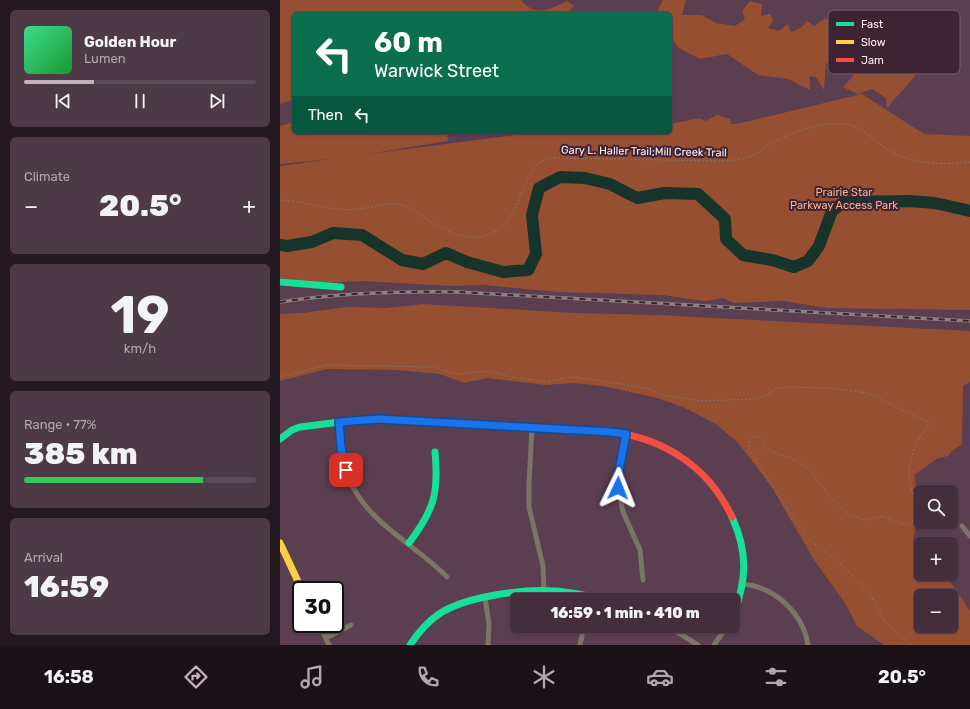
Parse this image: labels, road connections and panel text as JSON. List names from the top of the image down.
{
  "streets": {
    "path": ["Gary L. Haller Trail;Mill Creek Trail"]
  },
  "parks": ["Prairie Star Parkway Access Park"],
  "legend": ["Fast", "Slow", "Jam"],
  "page": {
    "turn": ["60 m", "Warwick Street"],
    "song": ["Golden Hour", "Lumen"],
    "then": "Then",
    "tile": [
      "Climate",
      ["19", "km/h"],
      ["Range · 77%", "385 km"],
      ["Arrival", "16:59"]
    ],
    "heat": ["−", "20.5°", "+"],
    "map_buttons": ["+", "−"],
    "limit": "30",
    "trip": "16:59 · 1 min · 410 m",
    "tabs": ["16:58", "20.5°"]
  }
}
